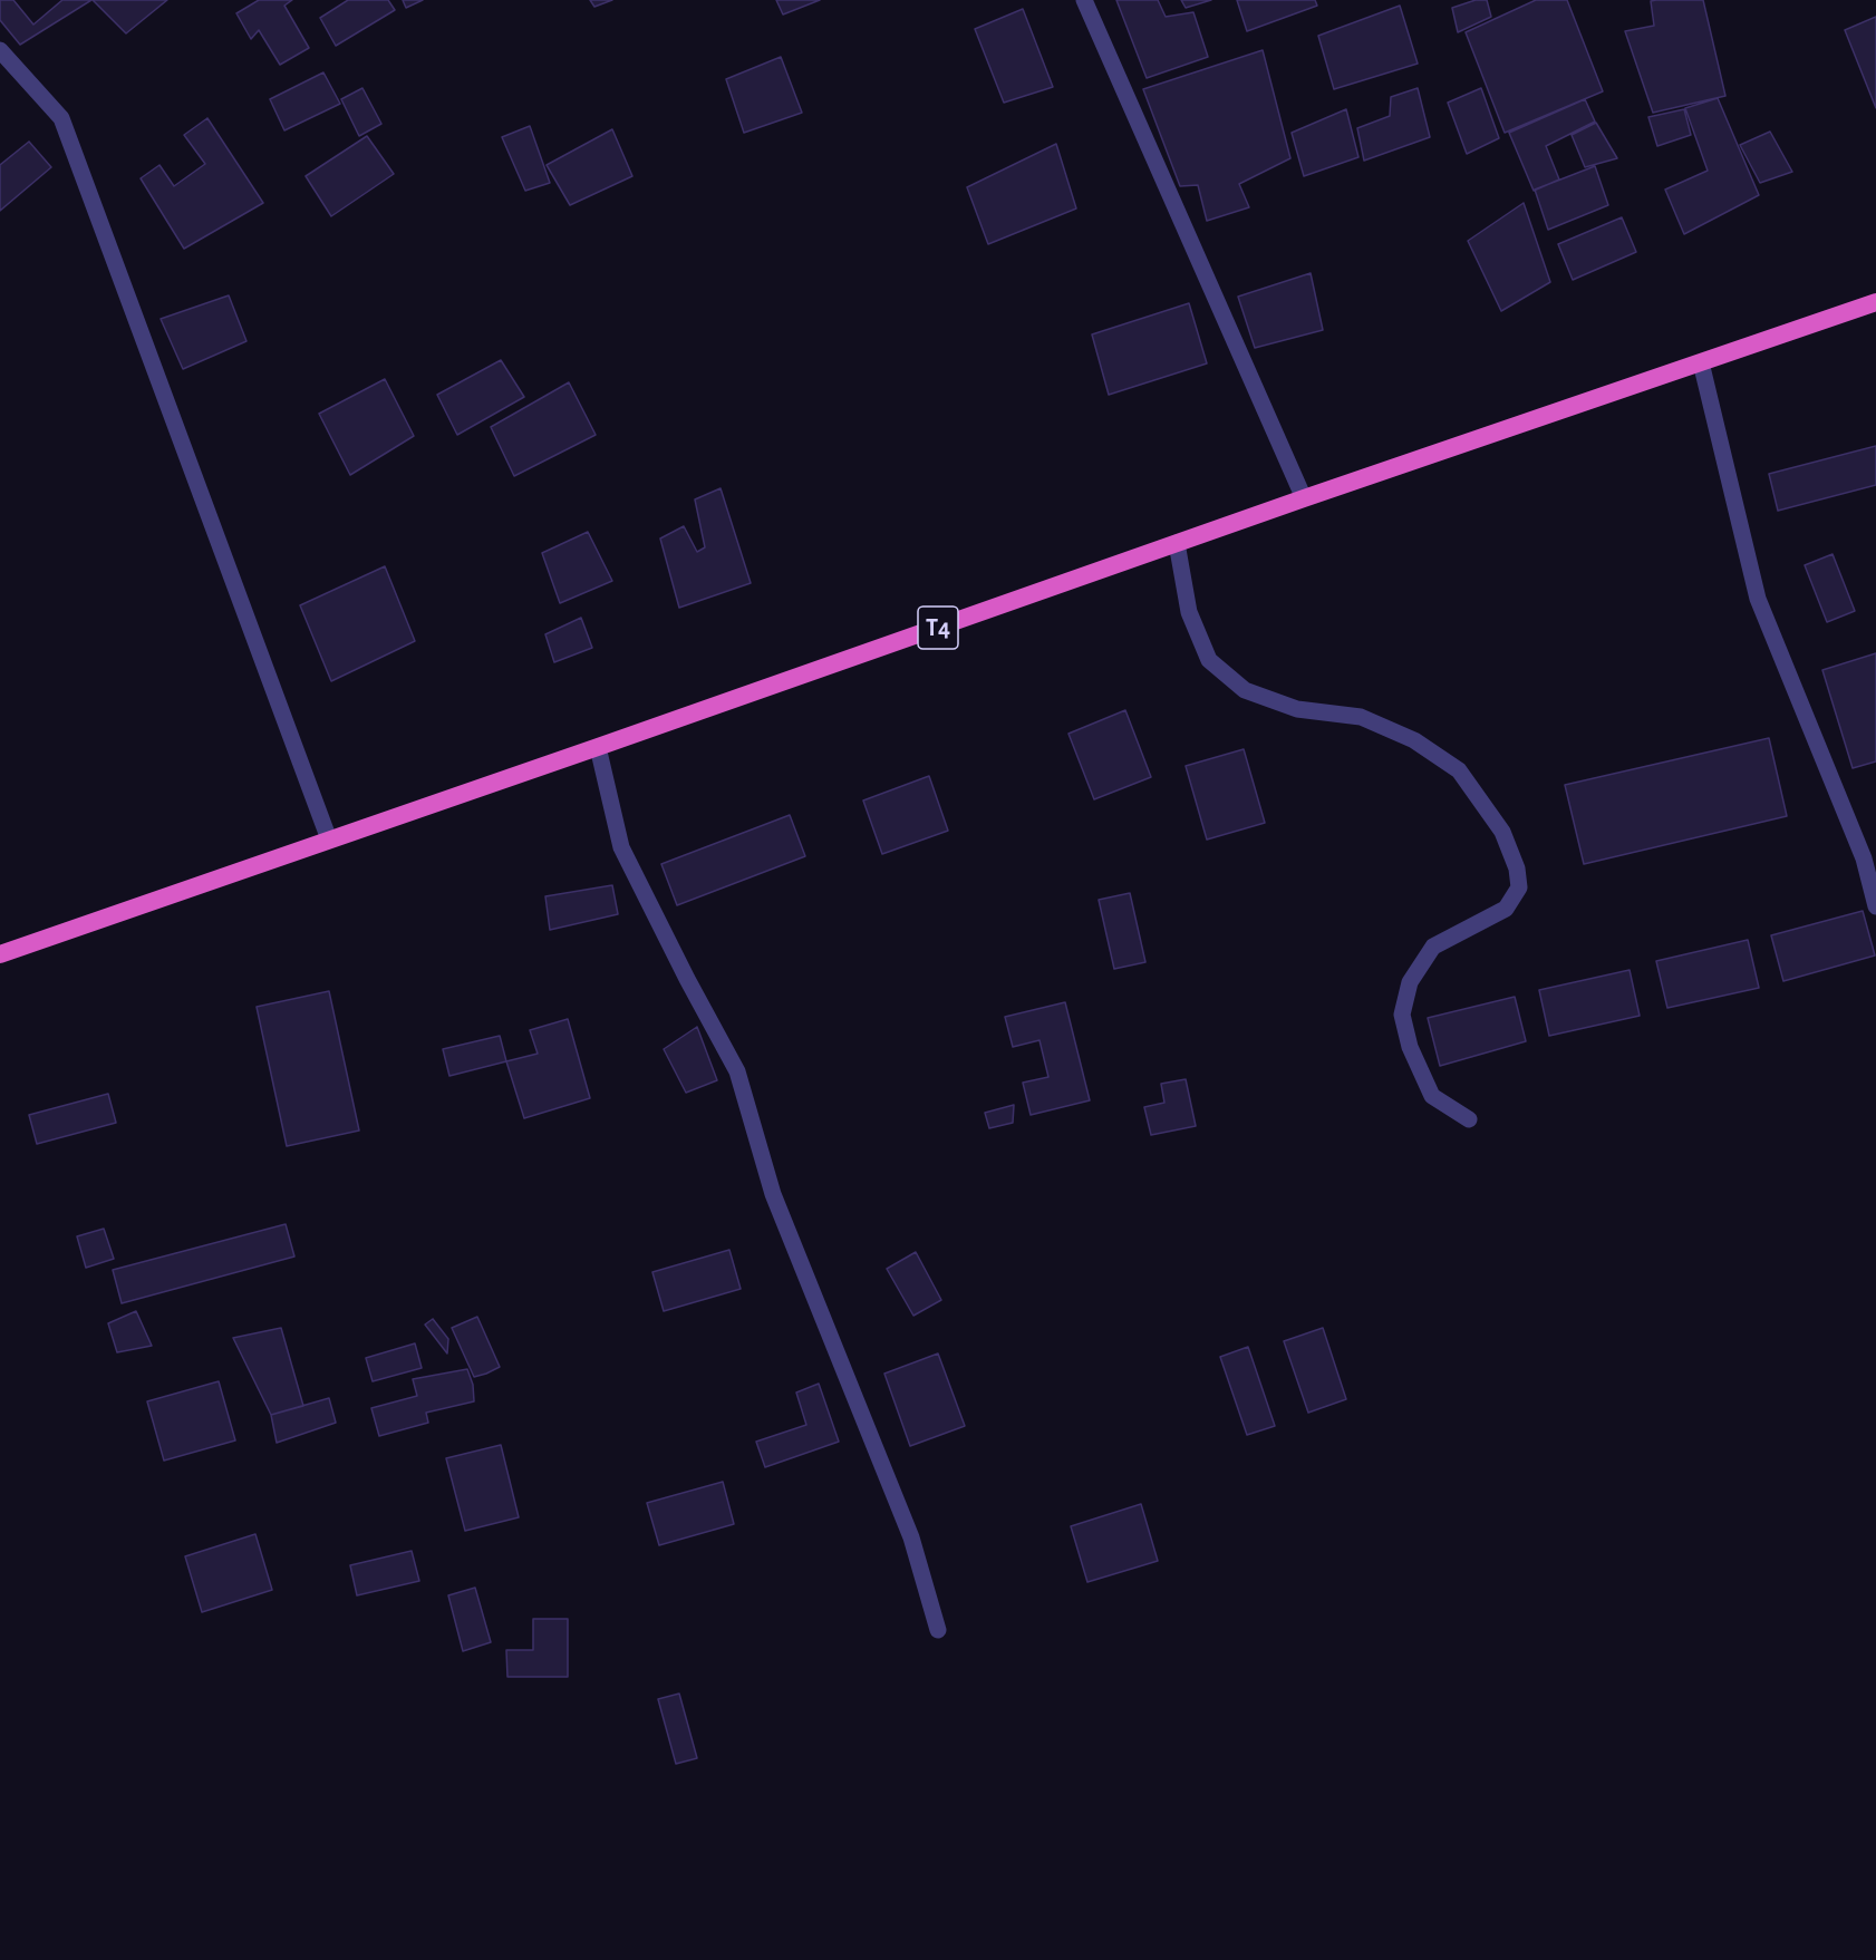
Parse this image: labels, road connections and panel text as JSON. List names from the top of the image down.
{
  "streets": {
    "highway": ["T4"]
  }
}
